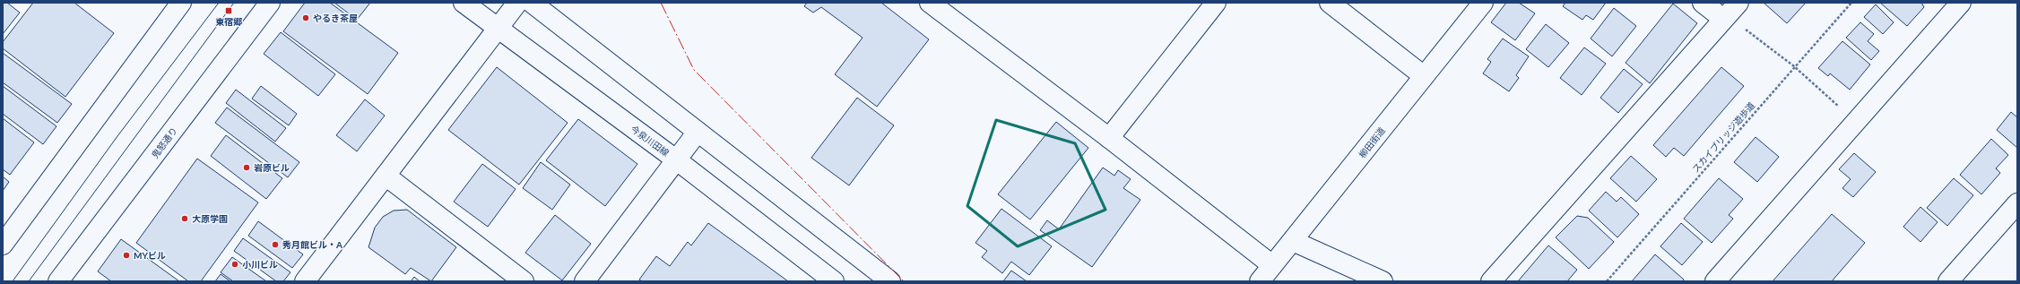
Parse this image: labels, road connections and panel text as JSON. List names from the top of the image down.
{
  "streets": {
    "street": ["今泉川田線", "鬼怒通り", "柳田街道"],
    "path": ["スカイブリッジ遊歩道"]
  },
  "places": {
    "transit": ["東宿郷"],
    "other": [
      "やるき茶屋",
      "岩原ビル",
      "大原学園",
      "秀月館ビル・A",
      "MYビル",
      "小川ビル"
    ]
  }
}
